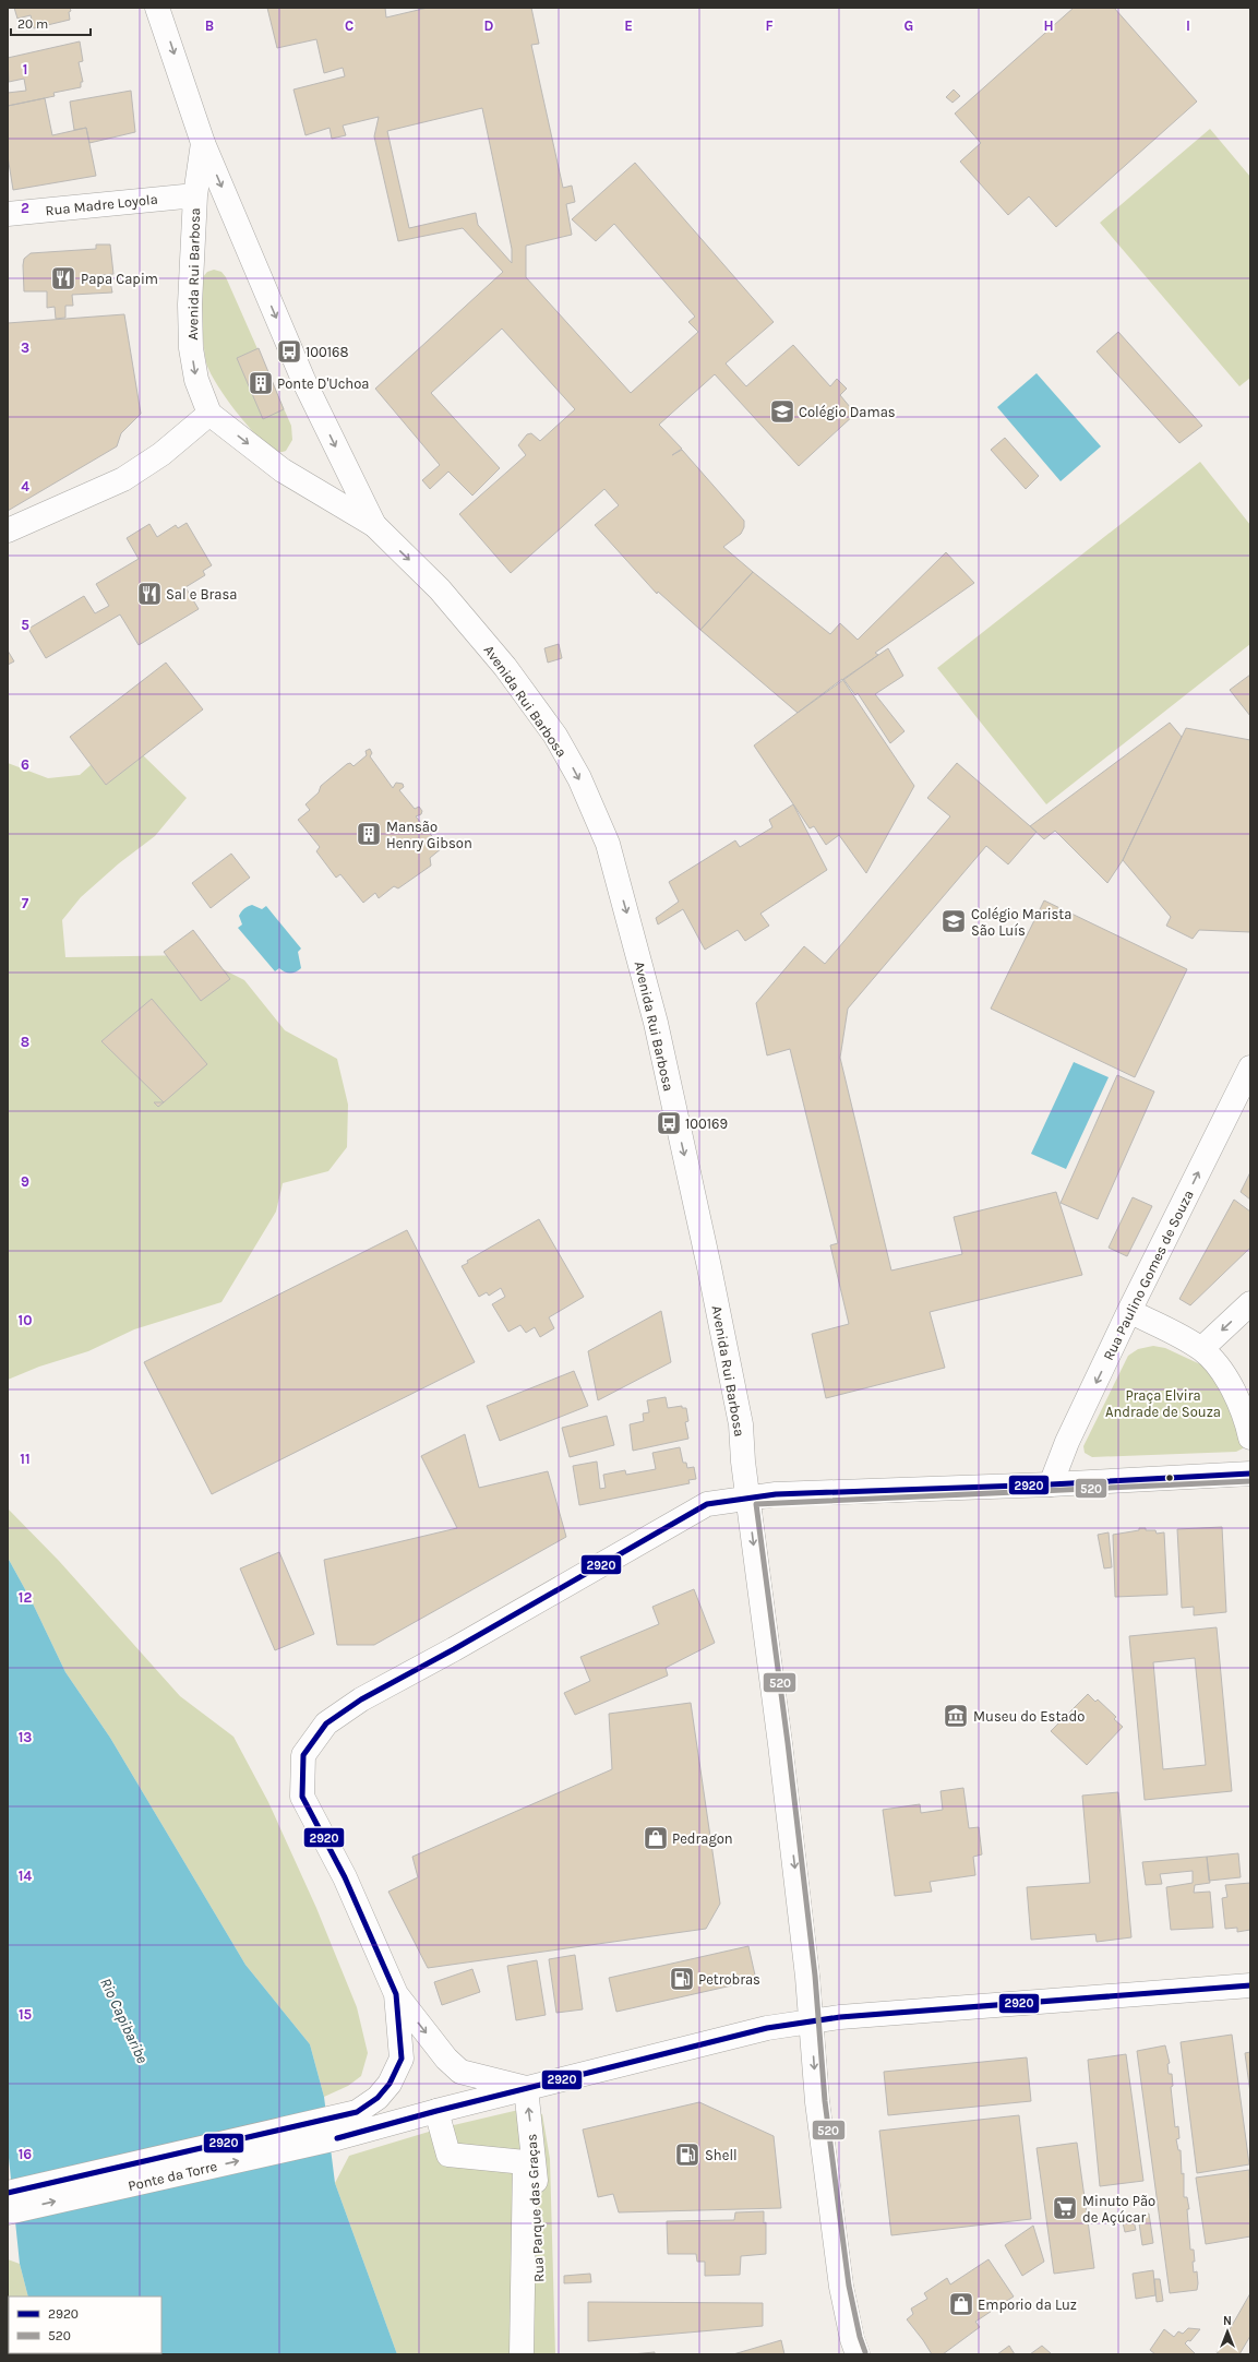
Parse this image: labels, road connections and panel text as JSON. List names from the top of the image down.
{
  "streets": {
    "main road": [
      "Rua Madre Loyola",
      "Avenida Rui Barbosa",
      "Rua Paulino Gomes de Souza",
      "Ponte da Torre",
      "Rua Parque das Graças"
    ]
  },
  "crossings": [
    ["Rua Madre Loyola", "Avenida Rui Barbosa"]
  ],
  "one_way": ["Avenida Rui Barbosa", "Rua Parque das Graças"],
  "water": ["Rio Capibaribe"],
  "parks": ["Praça Elvira Andrade de Souza"],
  "places": {
    "restaurant": ["Papa Capim", "Sal e Brasa"],
    "bus stop": ["100168", "100169"],
    "building": ["Ponte D'Uchoa", "Mansão Henry Gibson"],
    "school or university": ["Colégio Damas", "Colégio Marista São Luís"],
    "museum": ["Museu do Estado"],
    "shop": ["Pedragon", "Emporio da Luz"],
    "fuel station": ["Petrobras", "Shell"],
    "supermarket": ["Minuto Pão de Açúcar"]
  },
  "lines": ["transit line 2920", "transit line 520"],
  "legend": ["2920", "520"],
  "scale_bar": "20 m",
  "north": "top",
  "grid": {
    "columns": [
      "B",
      "C",
      "D",
      "E",
      "F",
      "G",
      "H",
      "I"
    ],
    "rows": [
      "1",
      "2",
      "3",
      "4",
      "5",
      "6",
      "7",
      "8",
      "9",
      "10",
      "11",
      "12",
      "13",
      "14",
      "15",
      "16"
    ]
  }
}
